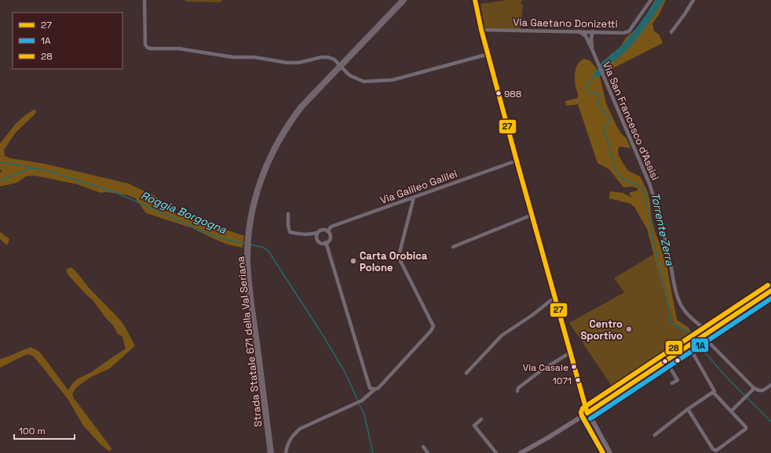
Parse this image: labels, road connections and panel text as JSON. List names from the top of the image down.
{
  "streets": {
    "highway": ["Strada Statale 671 della Val Seriana"],
    "street": ["Via Gaetano Donizetti", "Via San Francesco d'Assisi", "Via Galileo Galilei"]
  },
  "crossings": [
    ["Via Gaetano Donizetti", "Via San Francesco d'Assisi"]
  ],
  "water": ["Roggia Borgogna", "Torrente Zerra"],
  "places": [
    "988",
    "Carta Orobica Polone",
    "Centro Sportivo",
    "Via Casale",
    "1071"
  ],
  "lines": ["transit line 27", "transit line 28", "transit line 1A"],
  "legend": ["27", "1A", "28"],
  "scale_bar": "100 m"
}
